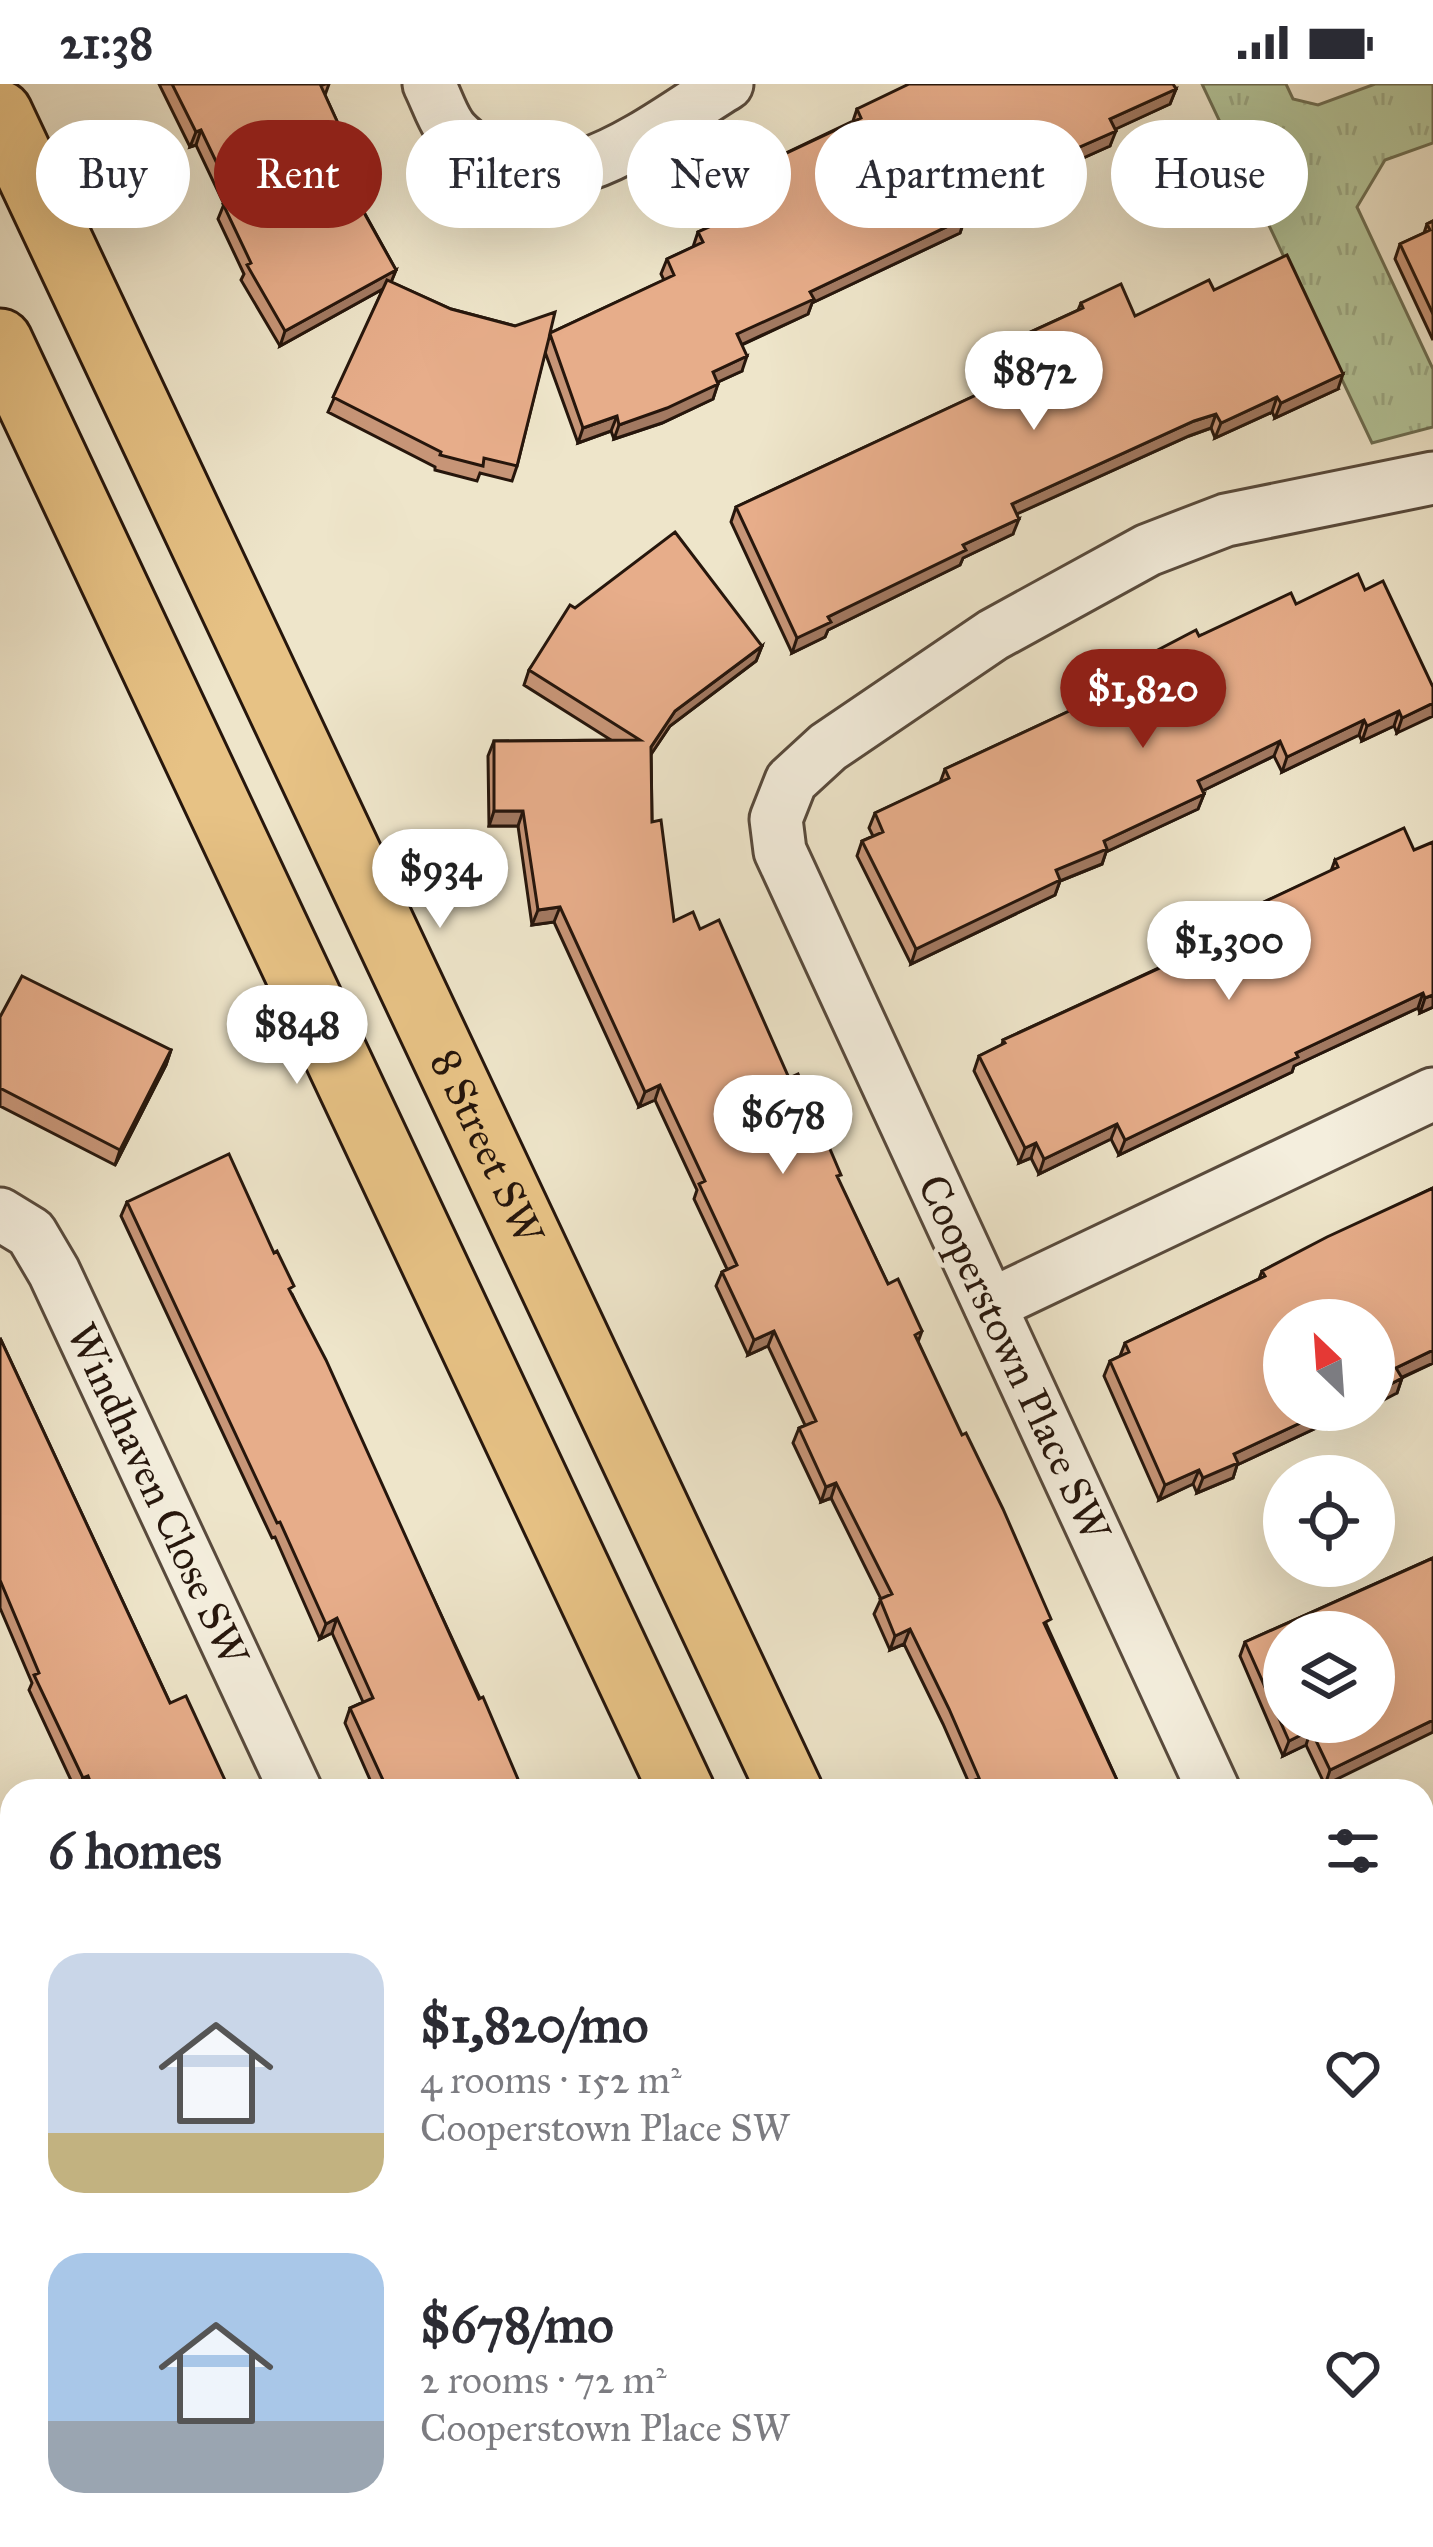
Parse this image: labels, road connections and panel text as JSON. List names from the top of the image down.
{
  "streets": {
    "main road": ["8 Street SW"],
    "street": ["Cooperstown Place SW", "Windhaven Close SW"]
  },
  "north": "top left",
  "page": {
    "status": "21:38",
    "chip": [
      "Buy",
      "Rent",
      "Filters",
      "New",
      "Apartment",
      "House"
    ],
    "price": [
      "$872",
      "$1,820",
      "$934",
      "$1,300",
      "$848",
      "$678"
    ],
    "heading": "6 homes",
    "list": [
      {
        "name": "$1,820/mo",
        "note": "4 rooms · 152 m² · Cooperstown Place SW"
      },
      {
        "name": "$678/mo",
        "note": "2 rooms · 72 m² · Cooperstown Place SW"
      }
    ]
  }
}
